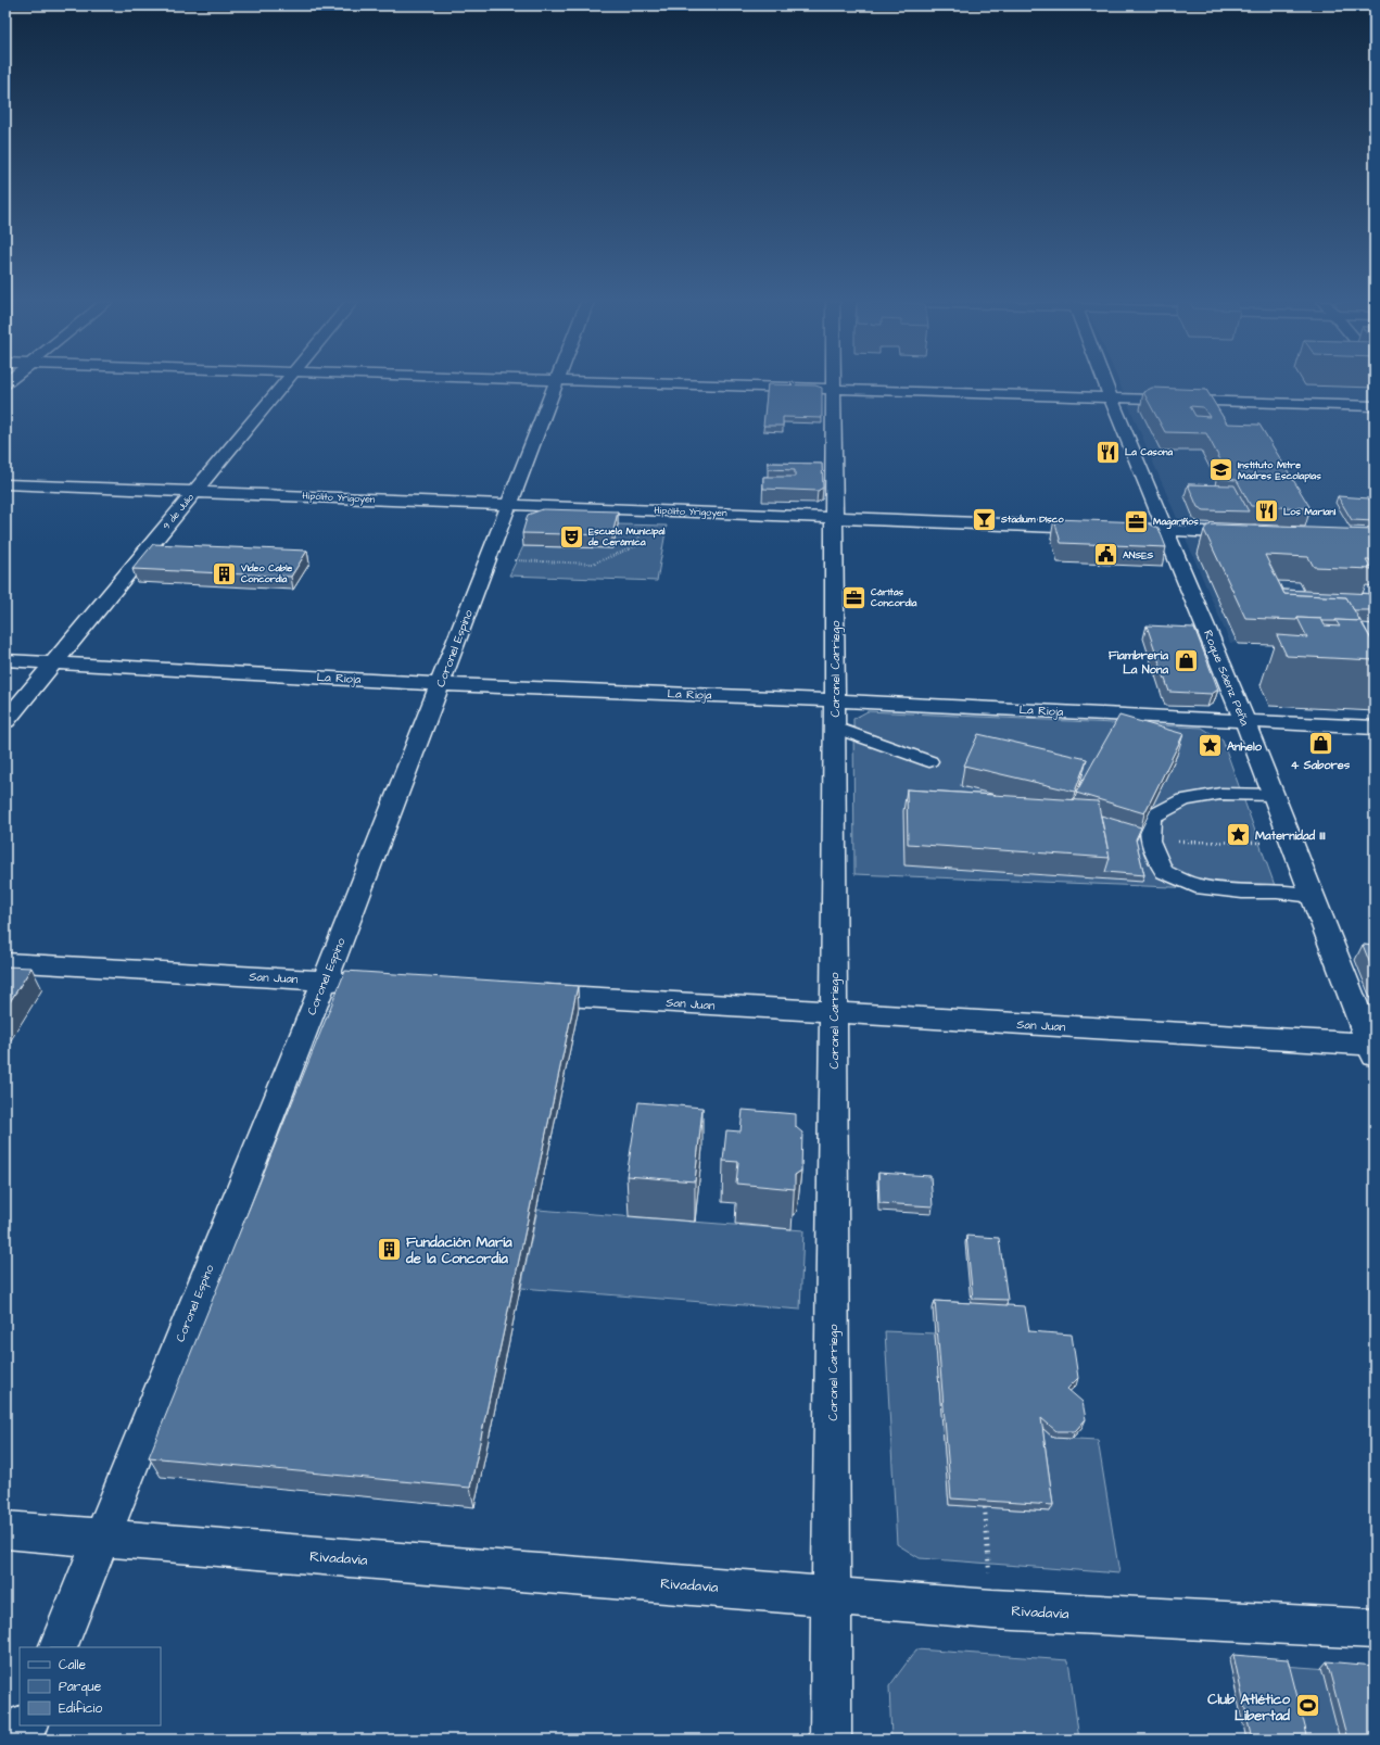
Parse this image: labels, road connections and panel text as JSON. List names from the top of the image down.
{
  "streets": {
    "street": [
      "Hipólito Yrigoyen",
      "9 de Julio",
      "Coronel Espino",
      "Coronel Carriego",
      "La Rioja",
      "Roque Sáenz Peña",
      "San Juan",
      "Rivadavia"
    ]
  },
  "crossings": [
    ["Hipólito Yrigoyen", "9 de Julio"],
    ["Hipólito Yrigoyen", "Coronel Espino"],
    ["Hipólito Yrigoyen", "Coronel Carriego"],
    ["9 de Julio", "La Rioja"],
    ["Coronel Espino", "La Rioja"],
    ["Coronel Espino", "San Juan"],
    ["Coronel Espino", "Rivadavia"],
    ["Coronel Carriego", "La Rioja"],
    ["Coronel Carriego", "San Juan"],
    ["Coronel Carriego", "Rivadavia"],
    ["La Rioja", "Roque Sáenz Peña"],
    ["Roque Sáenz Peña", "San Juan"]
  ],
  "places": {
    "restaurant": ["La Casona", "Los Mariani"],
    "school or university": ["Instituto Mitre Madres Escolapias"],
    "bar": ["Stadium Disco"],
    "office": ["Magariños", "Cáritas Concordia"],
    "theatre": ["Escuela Municipal de Cerámica"],
    "public building": ["ANSES"],
    "building": ["Video Cable Concordia", "Fundación María de la Concordia"],
    "shop": ["Fiambreria La Nona", "4 Sabores"],
    "place": ["Anhelo", "Maternidad III"],
    "sports": ["Club Atlético Libertad"]
  },
  "legend": ["Calle", "Parque", "Edificio"]
}
